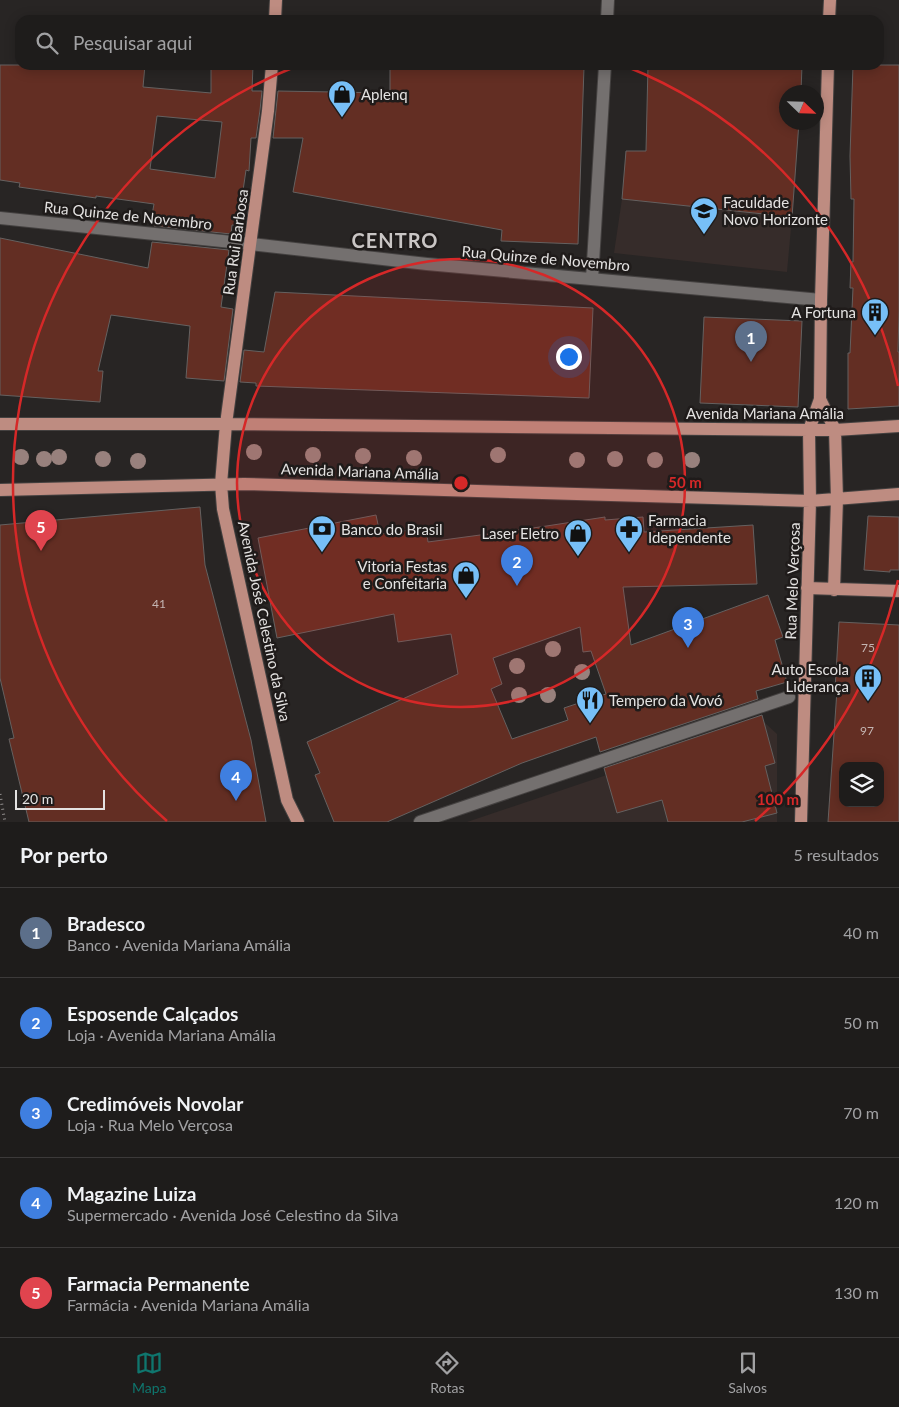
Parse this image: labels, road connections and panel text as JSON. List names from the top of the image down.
{
  "streets": {
    "main road": [
      "Rua Rui Barbosa",
      "Avenida Mariana Amália",
      "Rua Melo Verçosa",
      "Avenida José Celestino da Silva"
    ],
    "street": ["Rua Quinze de Novembro"]
  },
  "crossings": [
    ["Rua Quinze de Novembro", "Rua Rui Barbosa"],
    ["Rua Rui Barbosa", "Avenida Mariana Amália"],
    ["Rua Rui Barbosa", "Avenida José Celestino da Silva"],
    ["Avenida Mariana Amália", "Rua Melo Verçosa"],
    ["Avenida Mariana Amália", "Avenida José Celestino da Silva"]
  ],
  "districts": ["CENTRO"],
  "places": {
    "shop": ["Aplenq", "Laser Eletro", "Vitoria Festas e Confeitaria"],
    "school or university": ["Faculdade Novo Horizonte"],
    "building": ["A Fortuna", "Auto Escola Liderança"],
    "bank": ["Banco do Brasil"],
    "pharmacy": ["Farmacia Idependente"],
    "restaurant": ["Tempero da Vovó"]
  },
  "house_numbers": ["41", "75", "97"],
  "scale_bar": "20 m",
  "north": "bottom right",
  "page": {
    "search": "Pesquisar aqui",
    "pins": [
      "1",
      "5",
      "2",
      "3",
      "4"
    ],
    "scale": "20 m",
    "heading": ["Por perto", "5 resultados"],
    "list": [
      {
        "mark": "1",
        "name": "Bradesco",
        "note": "Banco · Avenida Mariana Amália",
        "value": "40 m"
      },
      {
        "mark": "2",
        "name": "Esposende Calçados",
        "note": "Loja · Avenida Mariana Amália",
        "value": "50 m"
      },
      {
        "mark": "3",
        "name": "Credimóveis Novolar",
        "note": "Loja · Rua Melo Verçosa",
        "value": "70 m"
      },
      {
        "mark": "4",
        "name": "Magazine Luiza",
        "note": "Supermercado · Avenida José Celestino da Silva",
        "value": "120 m"
      },
      {
        "mark": "5",
        "name": "Farmacia Permanente",
        "note": "Farmácia · Avenida Mariana Amália",
        "value": "130 m"
      }
    ],
    "nav": ["Mapa", "Rotas", "Salvos"]
  },
  "rings": ["50 m", "100 m"]
}
